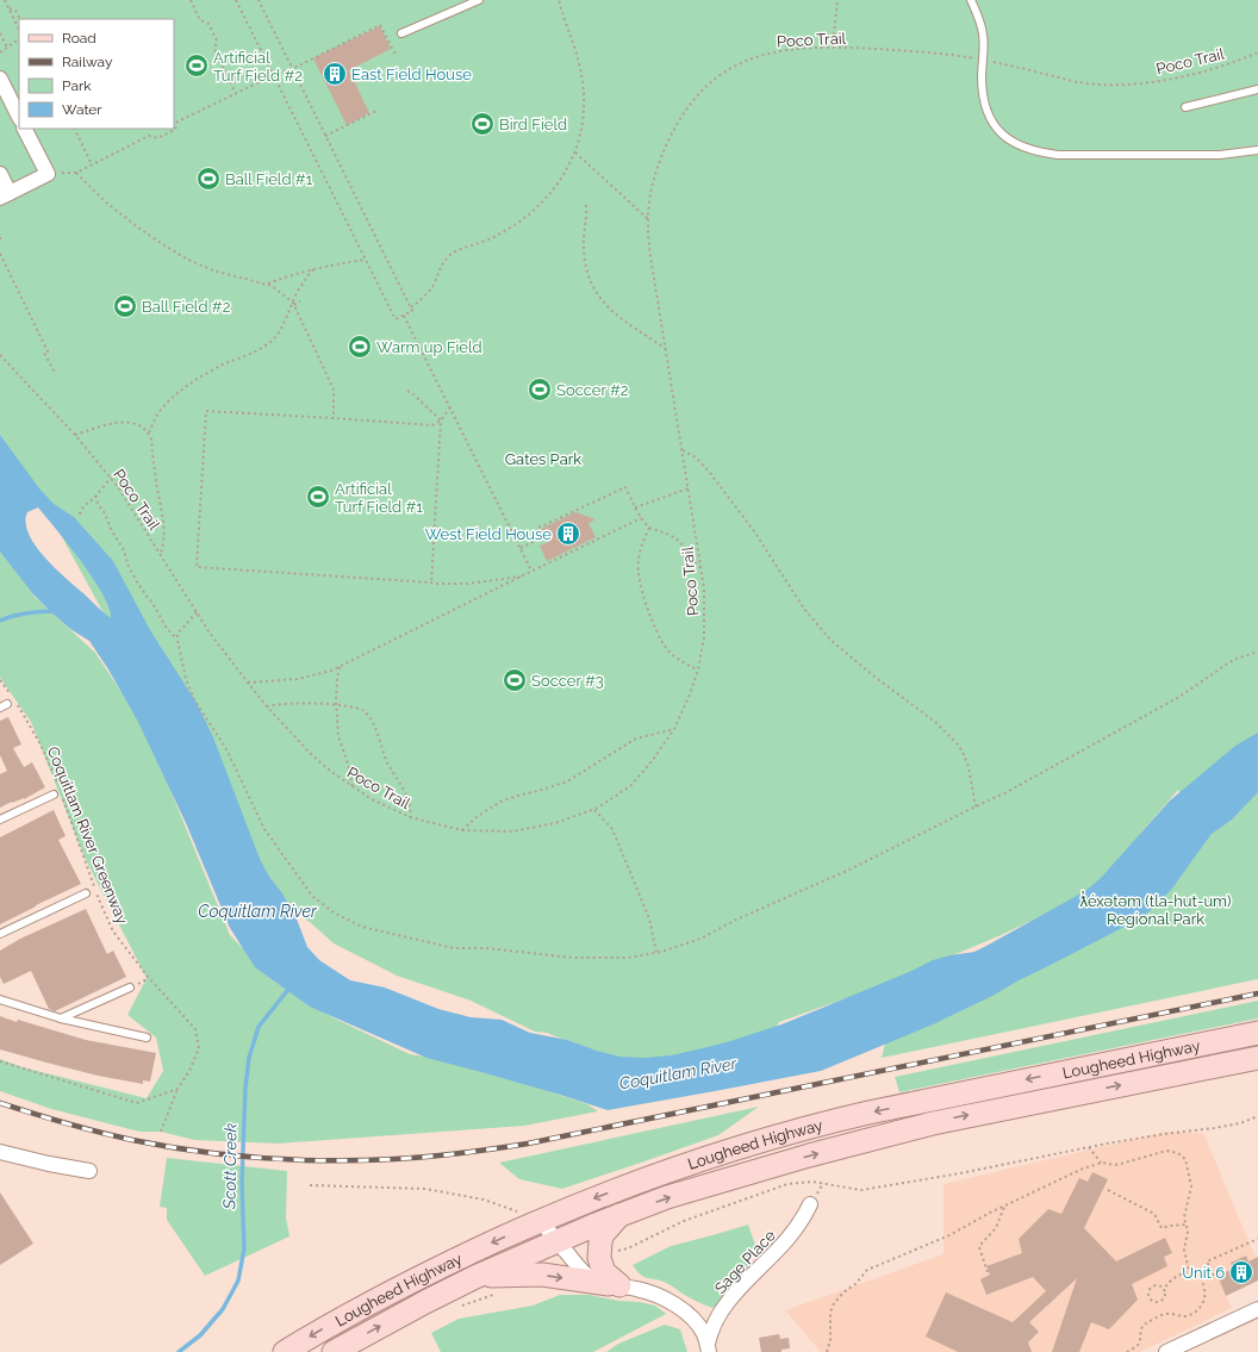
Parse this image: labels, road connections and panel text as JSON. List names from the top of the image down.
{
  "streets": {
    "main road": ["Lougheed Highway"],
    "street": ["Sage Place"],
    "path": ["Poco Trail", "Coquitlam River Greenway"]
  },
  "water": ["Coquitlam River", "Scott Creek"],
  "parks": ["Gates Park", "ƛ̓éxətəm (tla-hut-um) Regional Park"],
  "places": {
    "sports": [
      "Artificial Turf Field #2",
      "Bird Field",
      "Ball Field #1",
      "Ball Field #2",
      "Warm up Field",
      "Soccer #2",
      "Artificial Turf Field #1",
      "Soccer #3"
    ],
    "building": ["East Field House", "West Field House", "Unit 6"]
  },
  "legend": [
    "Road",
    "Railway",
    "Park",
    "Water"
  ]
}
